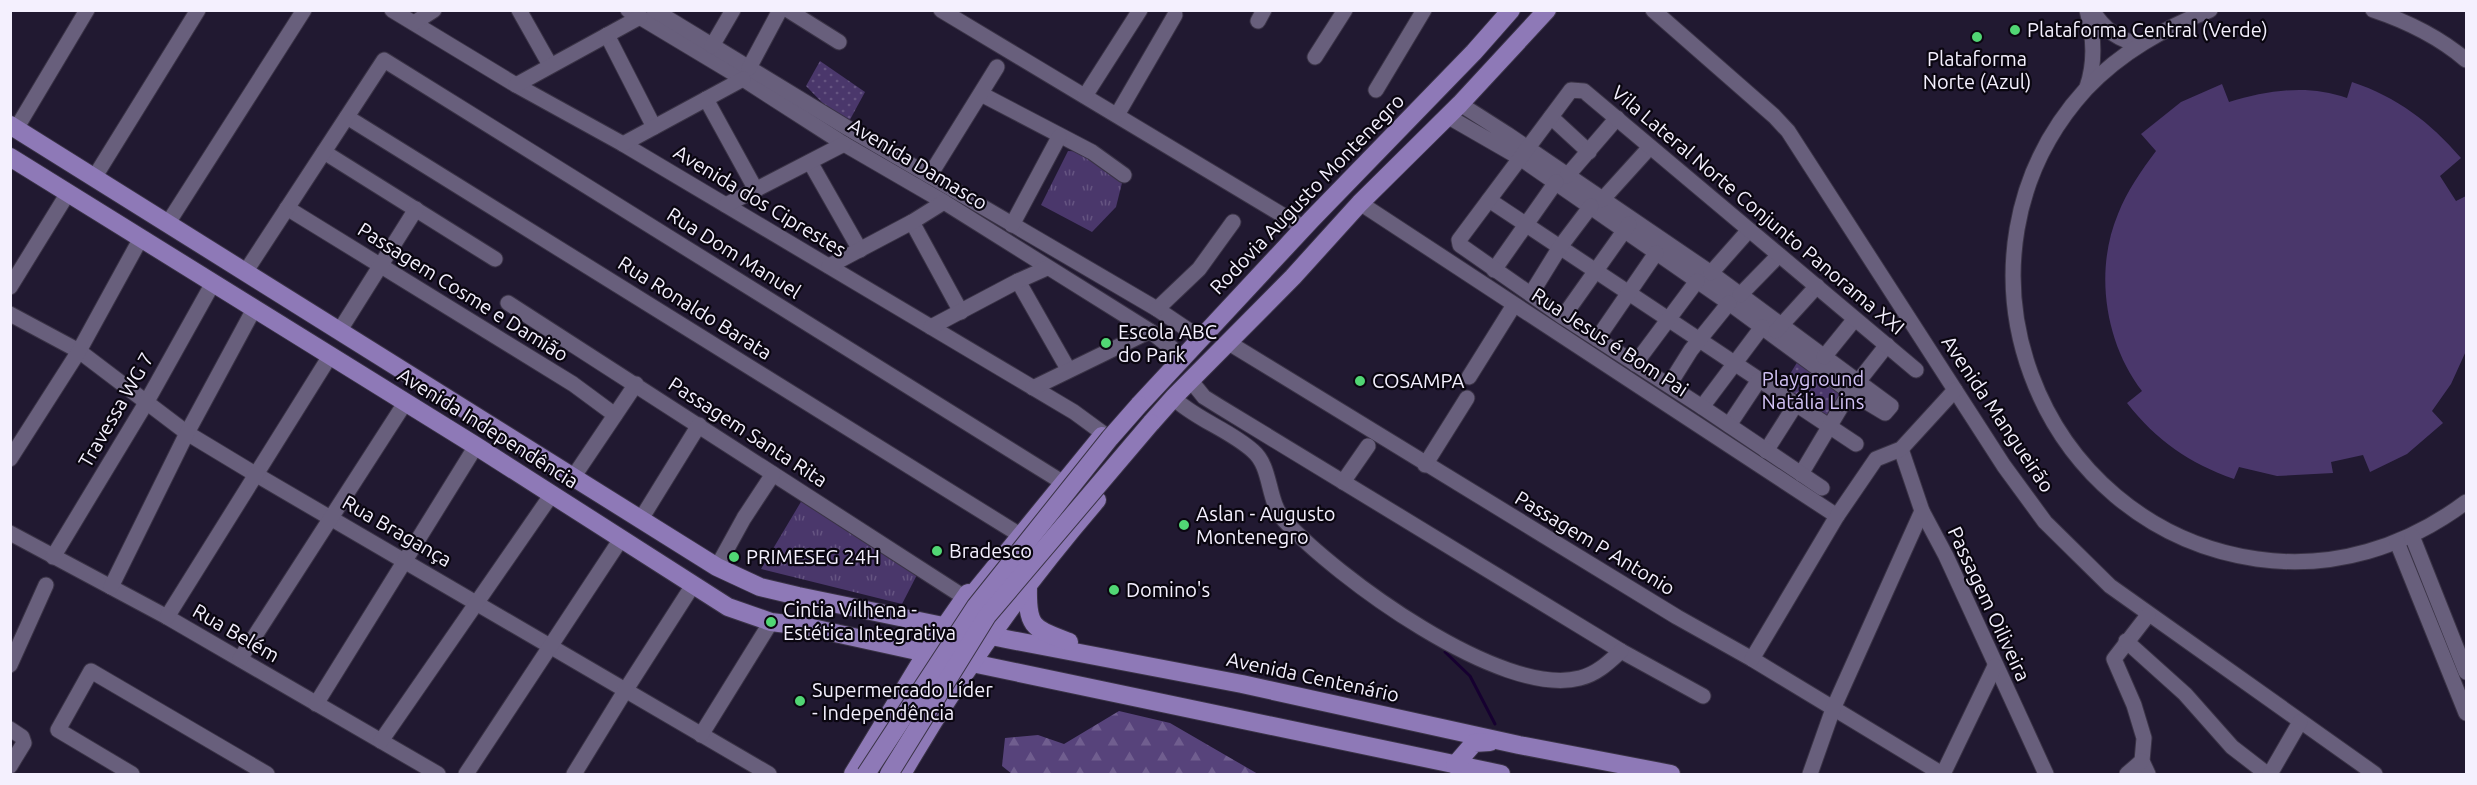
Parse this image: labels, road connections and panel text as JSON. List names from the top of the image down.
{
  "streets": {
    "main road": ["Rodovia Augusto Montenegro", "Avenida Independência", "Avenida Centenário"],
    "street": [
      "Avenida Damasco",
      "Avenida dos Ciprestes",
      "Vila Lateral Norte Conjunto Panorama XXI",
      "Rua Dom Manuel",
      "Passagem Cosme e Damião",
      "Rua Ronaldo Barata",
      "Rua Jesus é Bom Pai",
      "Travessa WG 7",
      "Avenida Mangueirão",
      "Passagem Santa Rita",
      "Rua Bragança",
      "Passagem P Antonio",
      "Passagem Oiliveira",
      "Rua Belém"
    ]
  },
  "crossings": [
    ["Avenida Damasco", "Rodovia Augusto Montenegro"],
    ["Rodovia Augusto Montenegro", "Avenida dos Ciprestes"],
    ["Rodovia Augusto Montenegro", "Rua Dom Manuel"],
    ["Rodovia Augusto Montenegro", "Rua Ronaldo Barata"],
    ["Rodovia Augusto Montenegro", "Avenida Independência"],
    ["Rodovia Augusto Montenegro", "Passagem Santa Rita"],
    ["Rodovia Augusto Montenegro", "Avenida Centenário"],
    ["Rua Dom Manuel", "Rua Ronaldo Barata"],
    ["Travessa WG 7", "Avenida Independência"],
    ["Travessa WG 7", "Rua Bragança"],
    ["Travessa WG 7", "Rua Belém"],
    ["Avenida Independência", "Avenida Centenário"]
  ],
  "parks": ["Playground Natália Lins"],
  "places": [
    "Plataforma Central (Verde)",
    "Plataforma Norte (Azul)",
    "Escola ABC do Park",
    "COSAMPA",
    "Aslan - Augusto Montenegro",
    "Bradesco",
    "PRIMESEG 24H",
    "Domino's",
    "Cintia Vilhena - Estética Integrativa",
    "Supermercado Líder - Independência"
  ]
}
